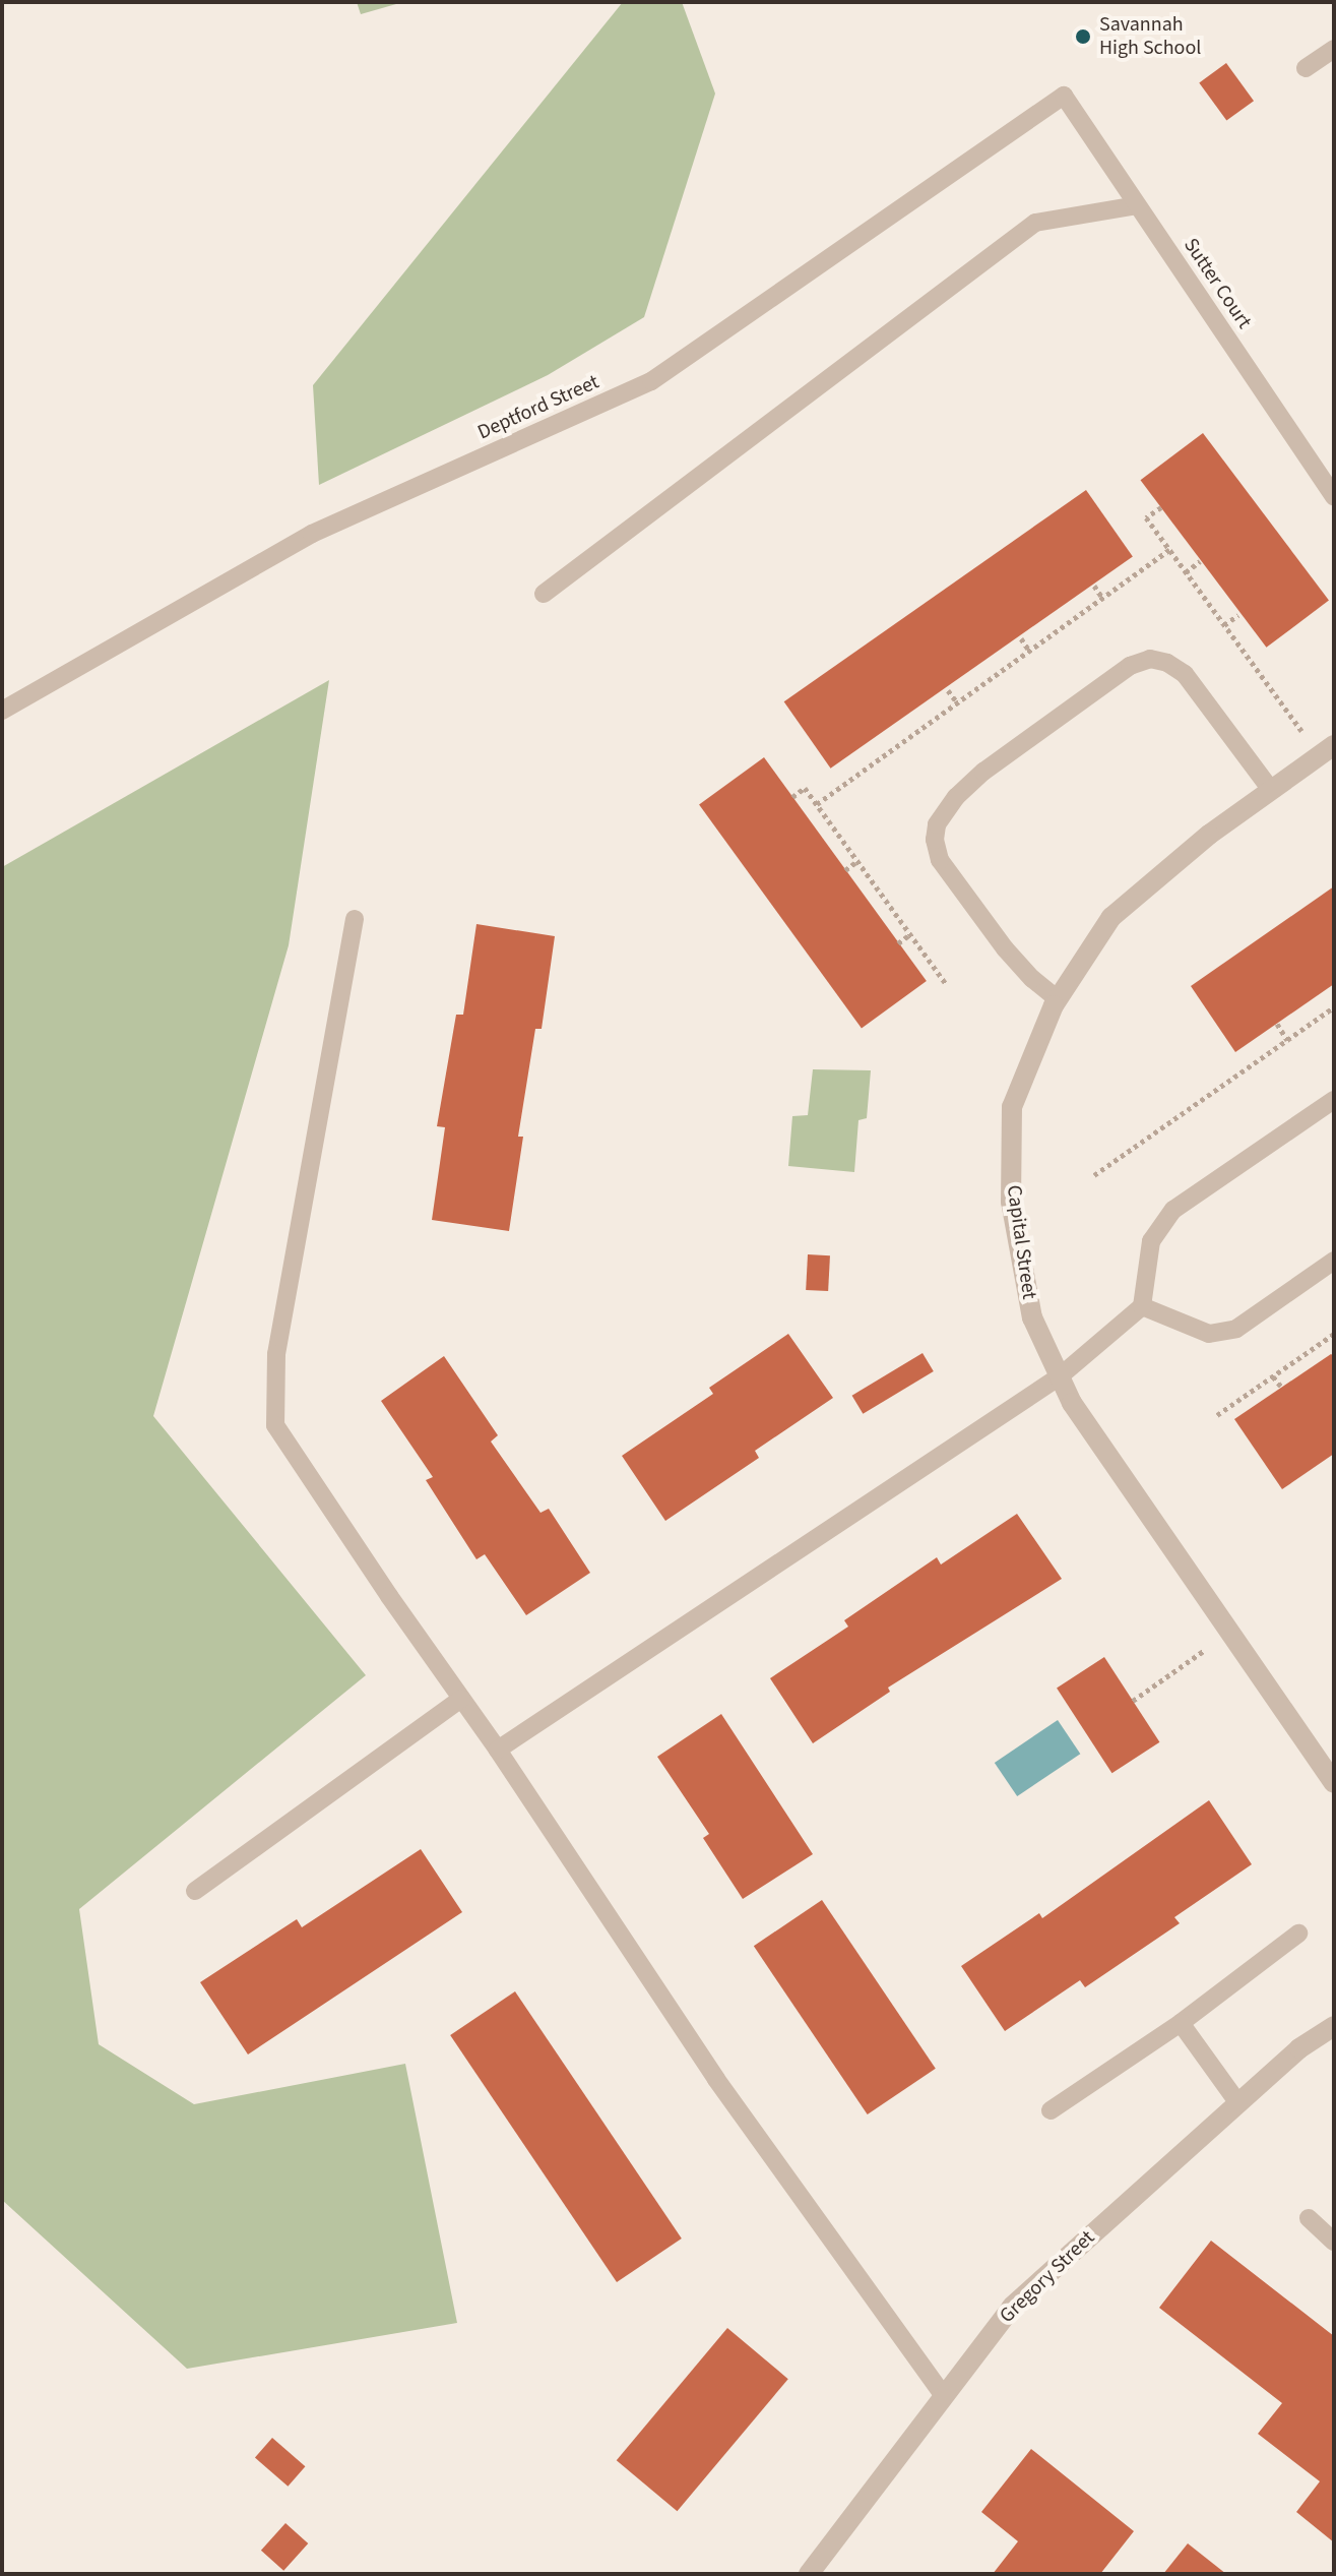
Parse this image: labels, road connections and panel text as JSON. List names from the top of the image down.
{
  "streets": {
    "street": ["Capital Street", "Gregory Street"],
    "lane": ["Sutter Court", "Deptford Street"]
  },
  "crossings": [
    ["Sutter Court", "Deptford Street"]
  ],
  "places": ["Savannah High School"]
}
